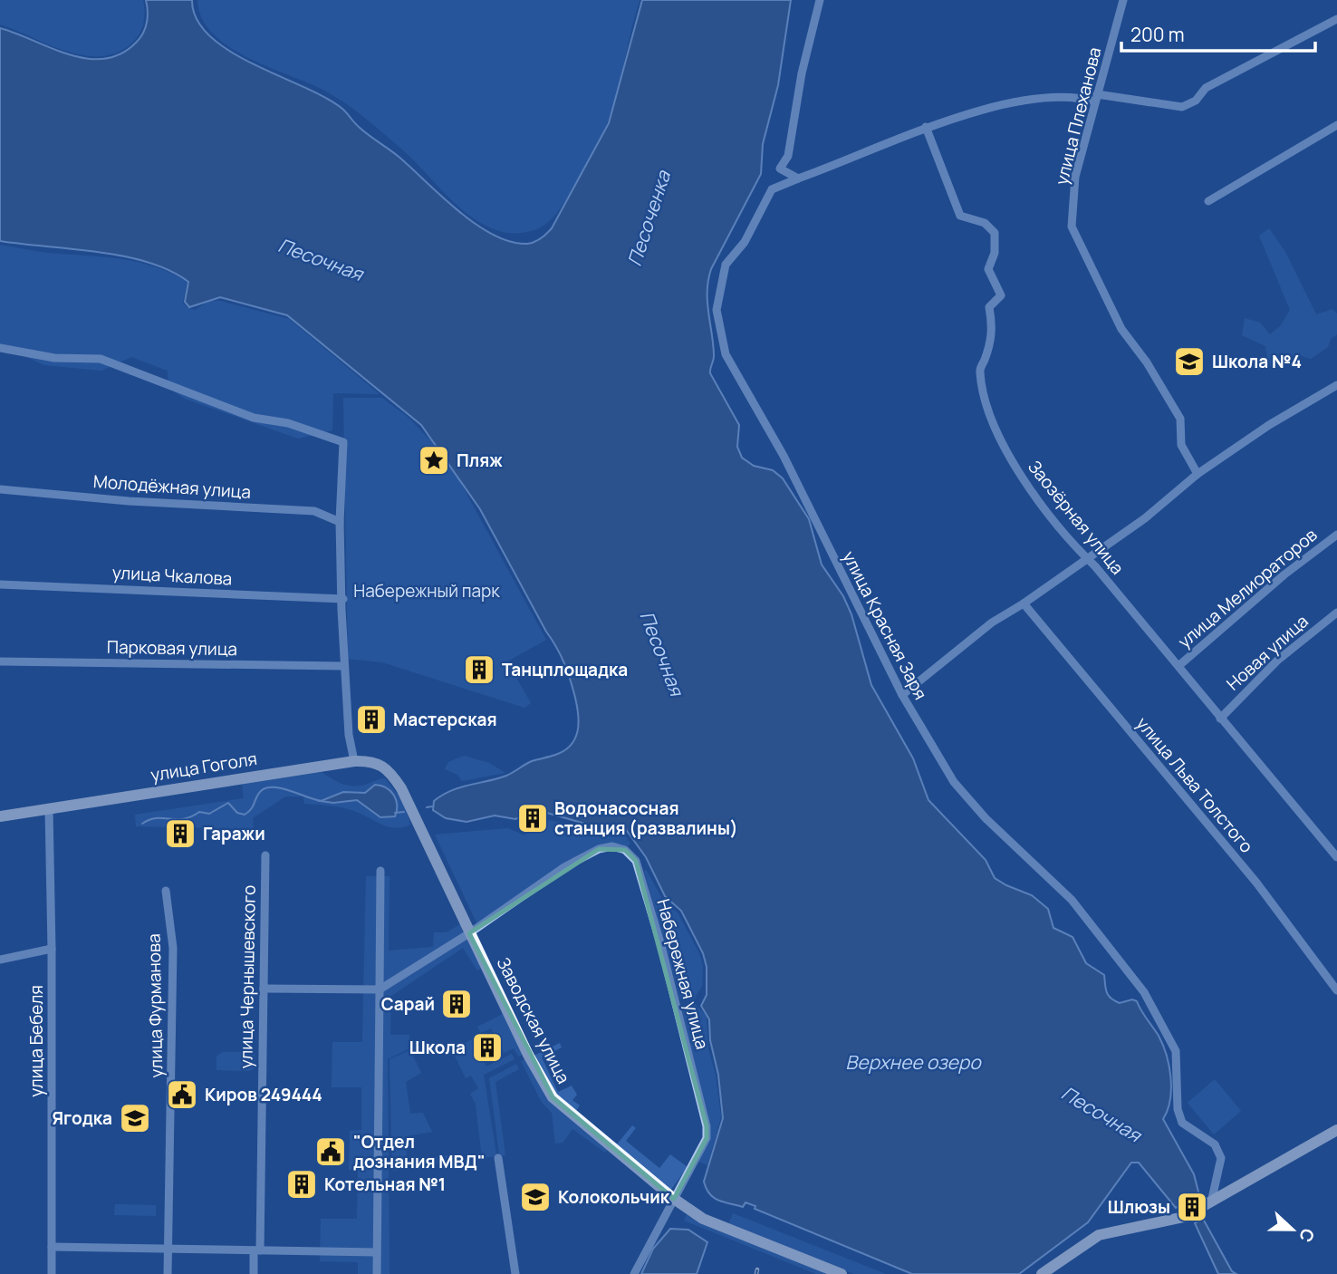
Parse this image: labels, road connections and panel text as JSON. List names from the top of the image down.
{
  "streets": {
    "main road": ["улица Гоголя", "Заводская улица"],
    "street": [
      "улица Плеханова",
      "Молодёжная улица",
      "Заозёрная улица",
      "улица Чкалова",
      "улица Мелиораторов",
      "улица Красная Заря",
      "Парковая улица",
      "Новая улица",
      "улица Льва Толстого",
      "Набережная улица",
      "улица Чернышевского",
      "улица Фурманова",
      "улица Бебеля"
    ]
  },
  "crossings": [
    ["улица Плеханова", "улица Красная Заря"],
    ["Заозёрная улица", "улица Мелиораторов"],
    ["Заозёрная улица", "улица Красная Заря"],
    ["Заозёрная улица", "Новая улица"],
    ["улица Гоголя", "Заводская улица"],
    ["улица Гоголя", "улица Бебеля"],
    ["Набережная улица", "Заводская улица"]
  ],
  "water": ["Песоченка", "Песочная", "Верхнее озеро"],
  "parks": ["Набережный парк"],
  "places": {
    "school or university": ["Школа №4", "Ягодка", "Колокольчик"],
    "place": ["Пляж"],
    "building": [
      "Танцплощадка",
      "Мастерская",
      "Водонасосная станция (развалины)",
      "Гаражи",
      "Сарай",
      "Школа",
      "Котельная №1",
      "Шлюзы"
    ],
    "public building": ["Киров 249444", "\"Отдел дознания МВД\""]
  },
  "scale_bar": "200 m",
  "north": "right"
}
